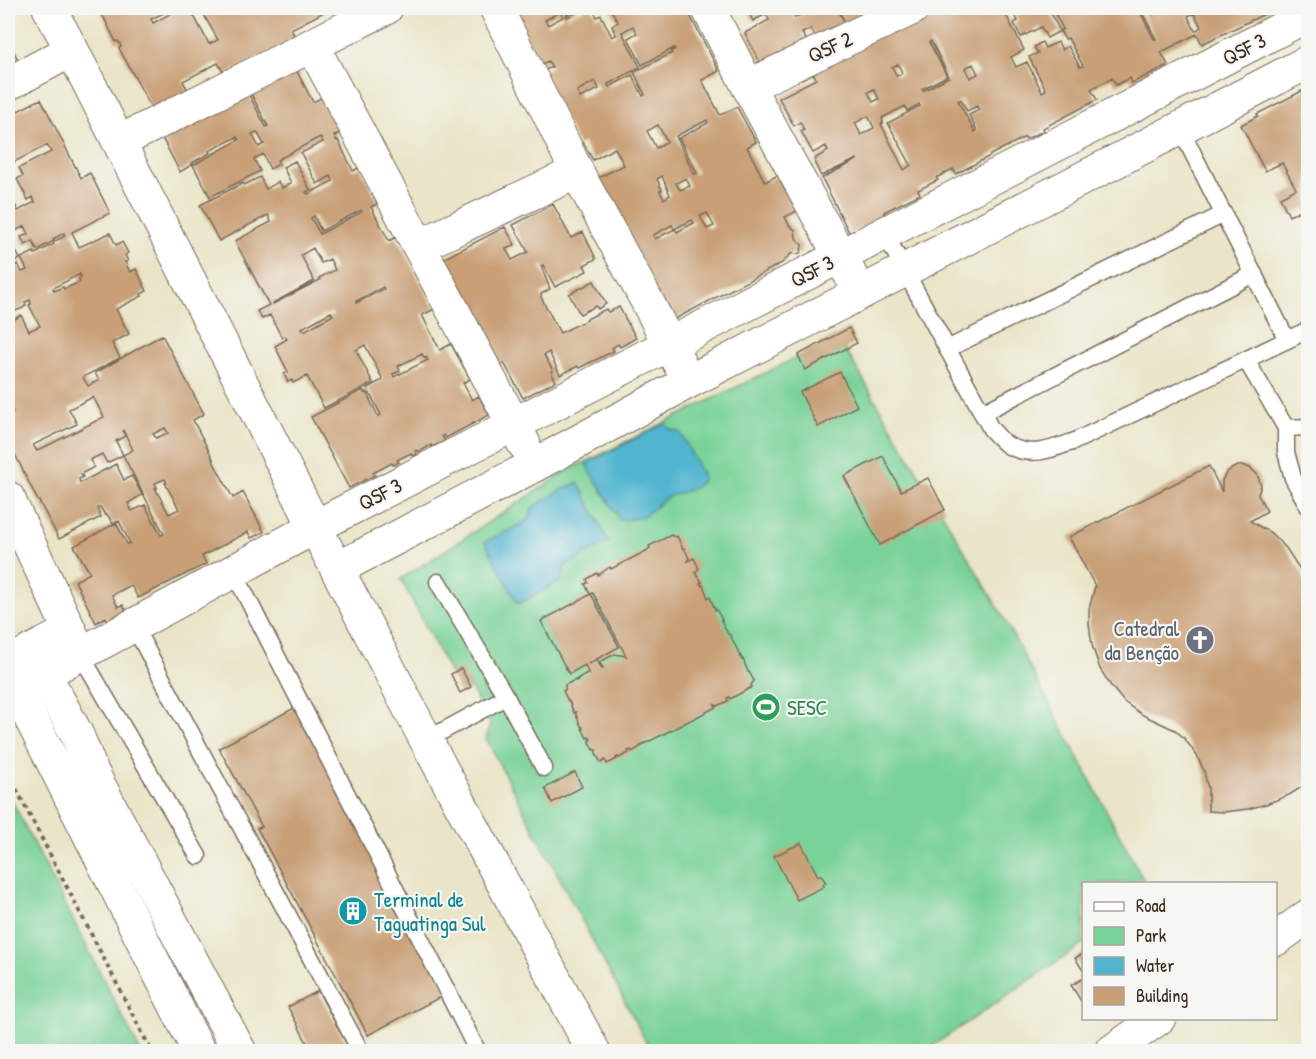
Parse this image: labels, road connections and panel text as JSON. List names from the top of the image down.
{
  "streets": {
    "street": ["QSF 2", "QSF 3"]
  },
  "places": {
    "church": ["Catedral da Benção"],
    "sports": ["SESC"],
    "building": ["Terminal de Taguatinga Sul"]
  },
  "legend": [
    "Road",
    "Park",
    "Water",
    "Building"
  ]
}
